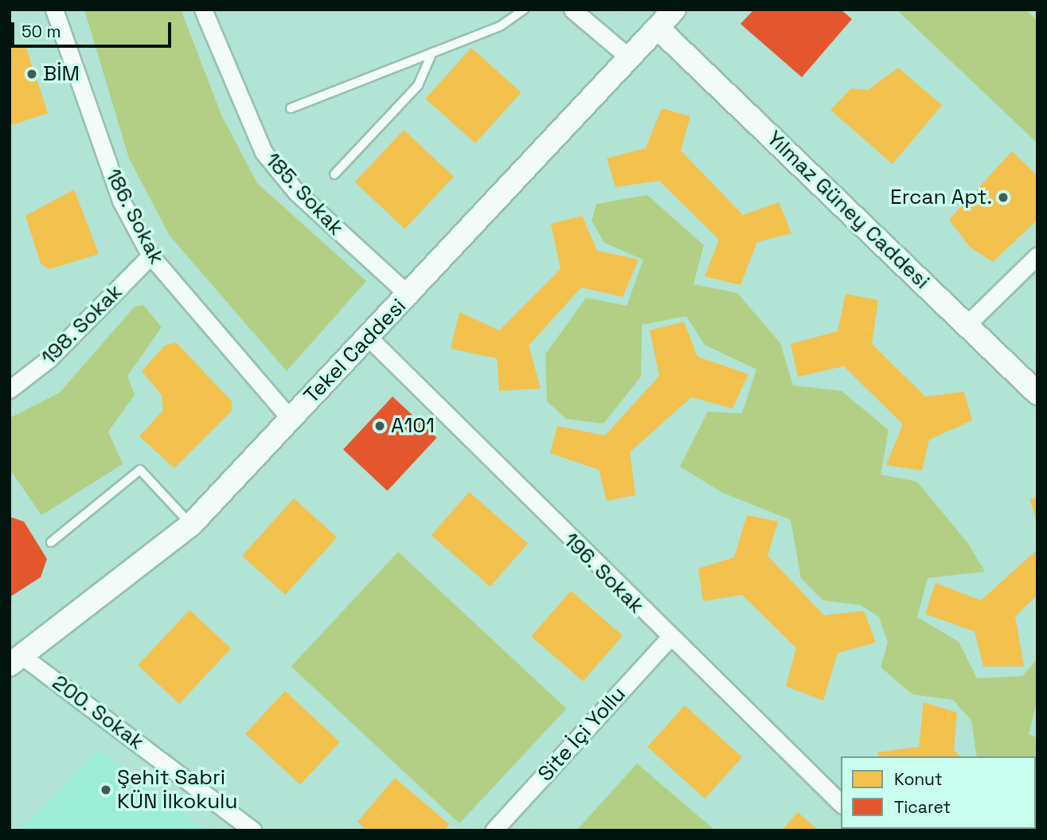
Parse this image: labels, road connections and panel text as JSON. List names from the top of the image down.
{
  "streets": {
    "street": [
      "185. Sokak",
      "Yılmaz Güney Caddesi",
      "186. Sokak",
      "198. Sokak",
      "Tekel Caddesi",
      "196. Sokak",
      "200. Sokak",
      "Site İçi Yollu"
    ]
  },
  "crossings": [
    ["185. Sokak", "Tekel Caddesi"],
    ["Yılmaz Güney Caddesi", "Tekel Caddesi"],
    ["186. Sokak", "198. Sokak"],
    ["186. Sokak", "Tekel Caddesi"],
    ["Tekel Caddesi", "196. Sokak"],
    ["Tekel Caddesi", "200. Sokak"],
    ["196. Sokak", "Site İçi Yollu"]
  ],
  "places": [
    "BİM",
    "Ercan Apt.",
    "A101",
    "Şehit Sabri KÜN İlkokulu"
  ],
  "legend": ["Konut", "Ticaret"],
  "scale_bar": "50 m"
}
